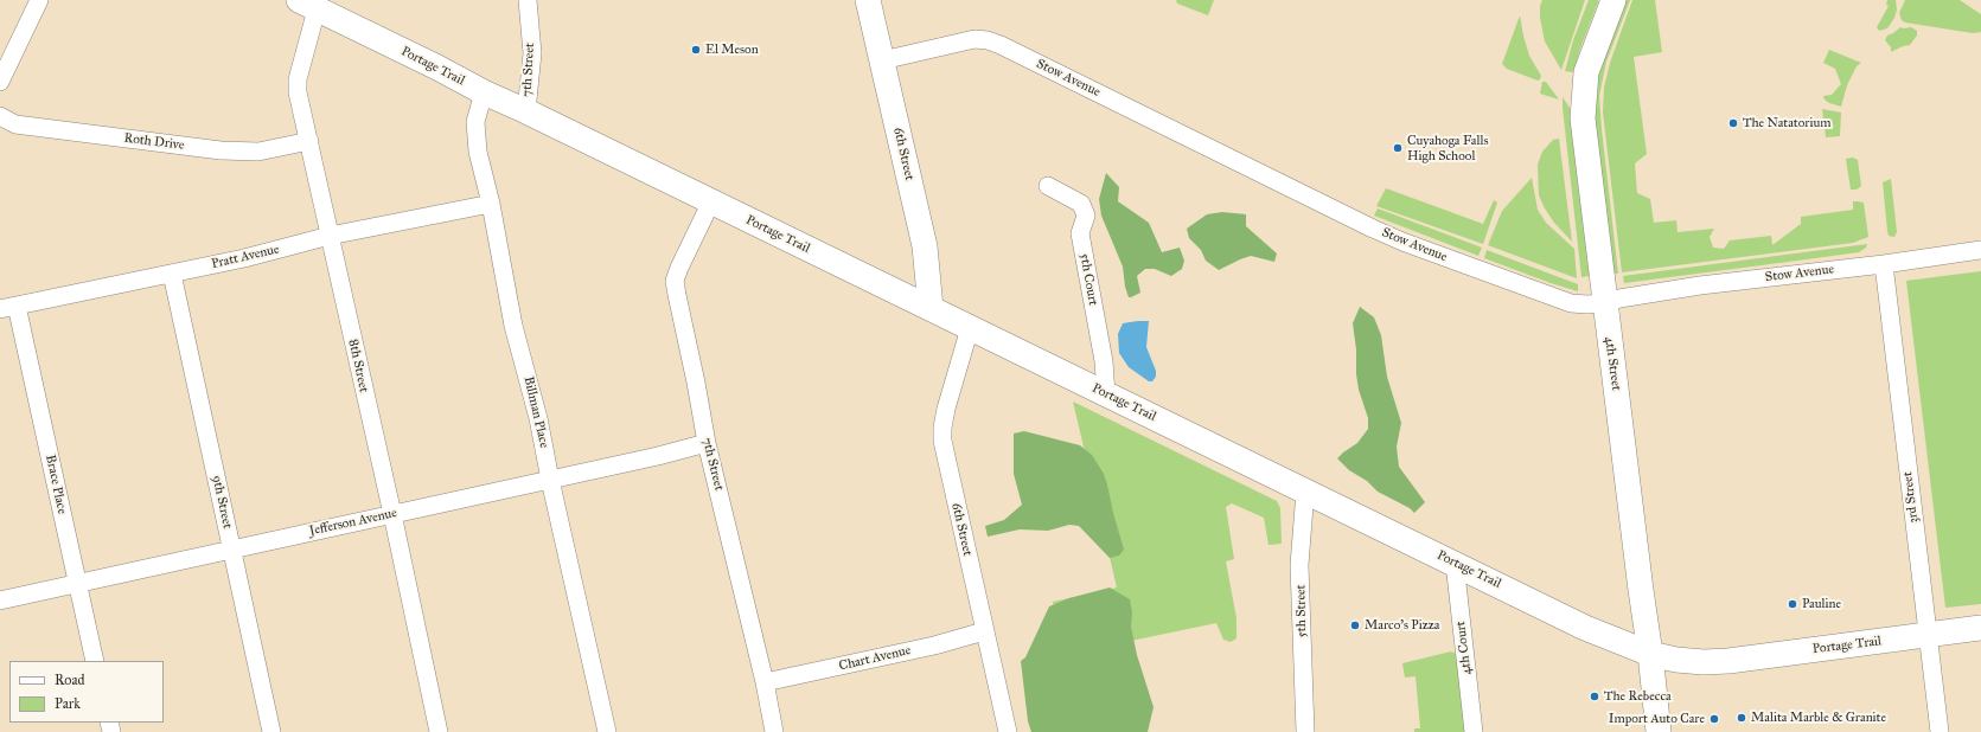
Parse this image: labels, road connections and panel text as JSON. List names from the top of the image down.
{
  "streets": {
    "main road": ["Portage Trail", "6th Street", "4th Street"],
    "street": [
      "7th Street",
      "Stow Avenue",
      "Roth Drive",
      "Pratt Avenue",
      "5th Court",
      "8th Street",
      "Billman Place",
      "Brace Place",
      "3rd Street",
      "9th Street",
      "Jefferson Avenue",
      "5th Street",
      "4th Court",
      "Chart Avenue"
    ]
  },
  "crossings": [
    ["Portage Trail", "7th Street"],
    ["Portage Trail", "6th Street"],
    ["Portage Trail", "5th Court"],
    ["Portage Trail", "4th Street"],
    ["Portage Trail", "8th Street"],
    ["Portage Trail", "Billman Place"],
    ["Portage Trail", "3rd Street"],
    ["Portage Trail", "5th Street"],
    ["Portage Trail", "4th Court"],
    ["7th Street", "Jefferson Avenue"],
    ["7th Street", "Chart Avenue"],
    ["Stow Avenue", "6th Street"],
    ["Stow Avenue", "4th Street"],
    ["Stow Avenue", "3rd Street"],
    ["Roth Drive", "8th Street"],
    ["6th Street", "Chart Avenue"],
    ["Pratt Avenue", "8th Street"],
    ["Pratt Avenue", "Billman Place"],
    ["Pratt Avenue", "Brace Place"],
    ["Pratt Avenue", "9th Street"],
    ["8th Street", "Jefferson Avenue"],
    ["Billman Place", "Jefferson Avenue"],
    ["Brace Place", "Jefferson Avenue"],
    ["9th Street", "Jefferson Avenue"]
  ],
  "places": [
    "El Meson",
    "The Natatorium",
    "Cuyahoga Falls High School",
    "Pauline",
    "Marco's Pizza",
    "The Rebecca",
    "Malita Marble & Granite",
    "Import Auto Care"
  ],
  "legend": ["Road", "Park"]
}
